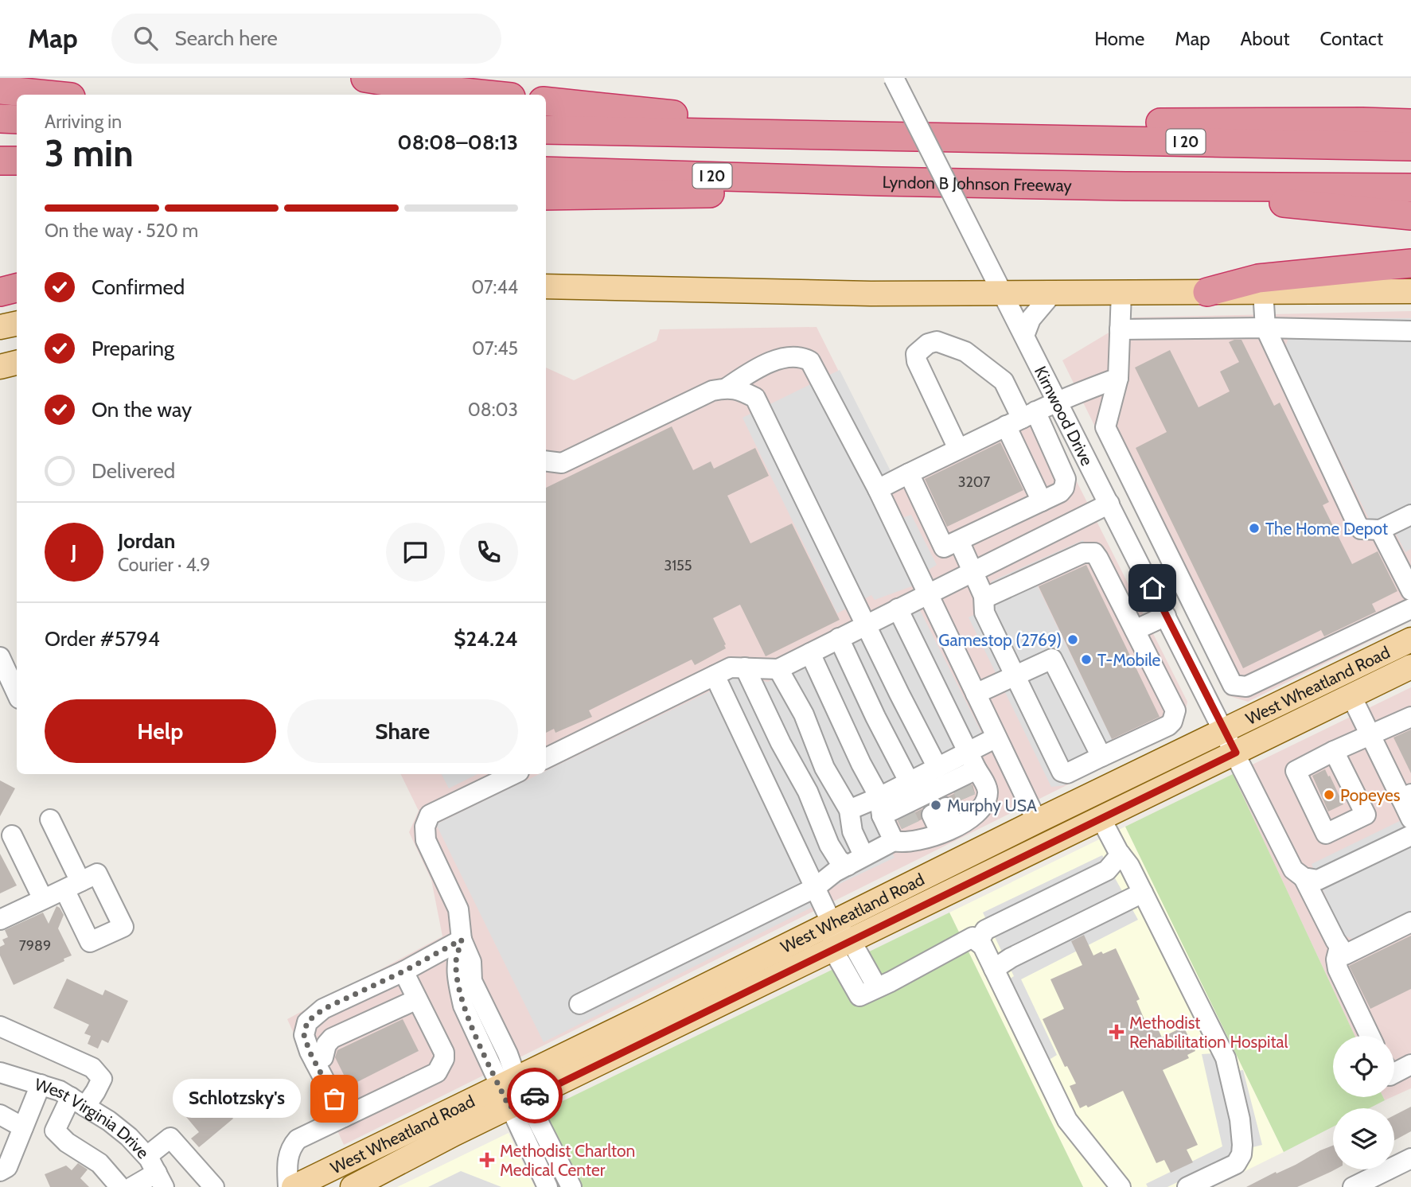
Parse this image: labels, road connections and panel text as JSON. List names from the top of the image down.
{
  "streets": {
    "highway": ["I 20", "Lyndon B Johnson Freeway"],
    "main road": ["West Wheatland Road"],
    "street": ["Kirnwood Drive", "West Virginia Drive"]
  },
  "crossings": [
    ["Kirnwood Drive", "West Wheatland Road"]
  ],
  "places": {
    "other": [
      "The Home Depot",
      "Gamestop (2769)",
      "T-Mobile",
      "Popeyes",
      "Murphy USA",
      "Schlotzsky's"
    ],
    "health": ["Methodist Rehabilitation Hospital", "Methodist Charlton Medical Center"]
  },
  "house_numbers": ["3207", "3155", "7989"],
  "page": {
    "header": "Map",
    "search": "Search here",
    "nav": [
      "Home",
      "Map",
      "About",
      "Contact"
    ],
    "heading": ["3 min", "Arriving in", "08:08–08:13"],
    "panel": [
      "Jordan",
      "Courier · 4.9",
      "Order #5794",
      "$24.24"
    ],
    "bar": "On the way · 520 m",
    "list": [
      ["Confirmed", "07:44"],
      ["Preparing", "07:45"],
      ["On the way", "08:03"],
      "Delivered"
    ],
    "round": "J",
    "buttons": ["Help", "Share"],
    "bubble": "Schlotzsky's"
  }
}
